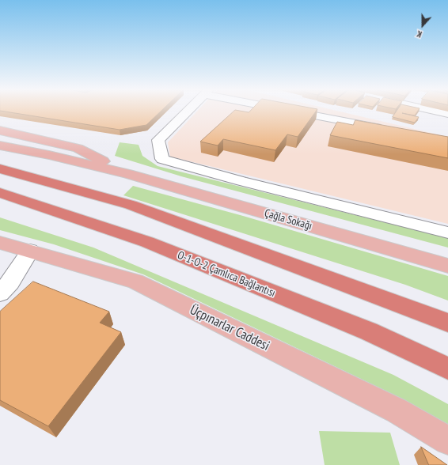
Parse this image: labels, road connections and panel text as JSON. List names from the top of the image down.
{
  "streets": {
    "highway": ["O-1-O-2 Çamlıca Bağlantısı"],
    "main road": ["Çağla Sokağı", "Üçpınarlar Caddesi"]
  },
  "north": "bottom"
}
